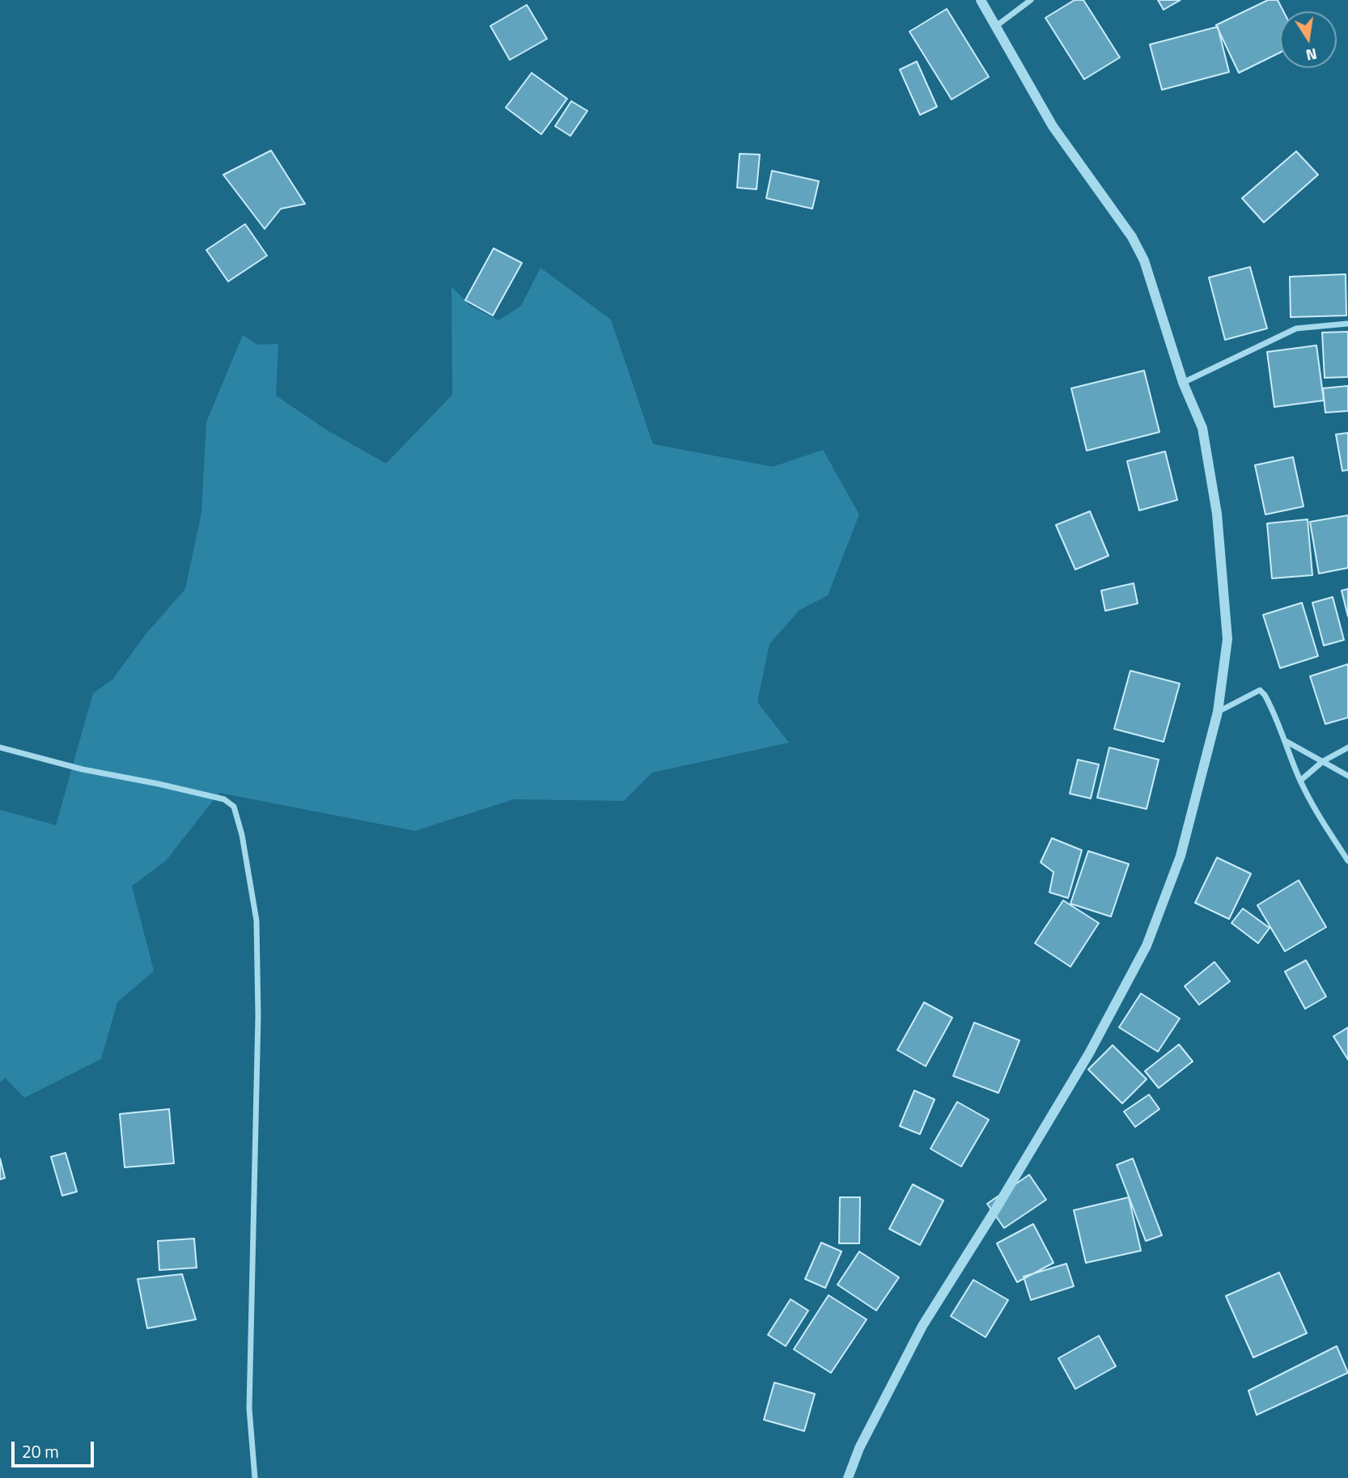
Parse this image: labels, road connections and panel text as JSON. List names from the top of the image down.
{
  "scale_bar": "20 m",
  "north": "bottom"
}
